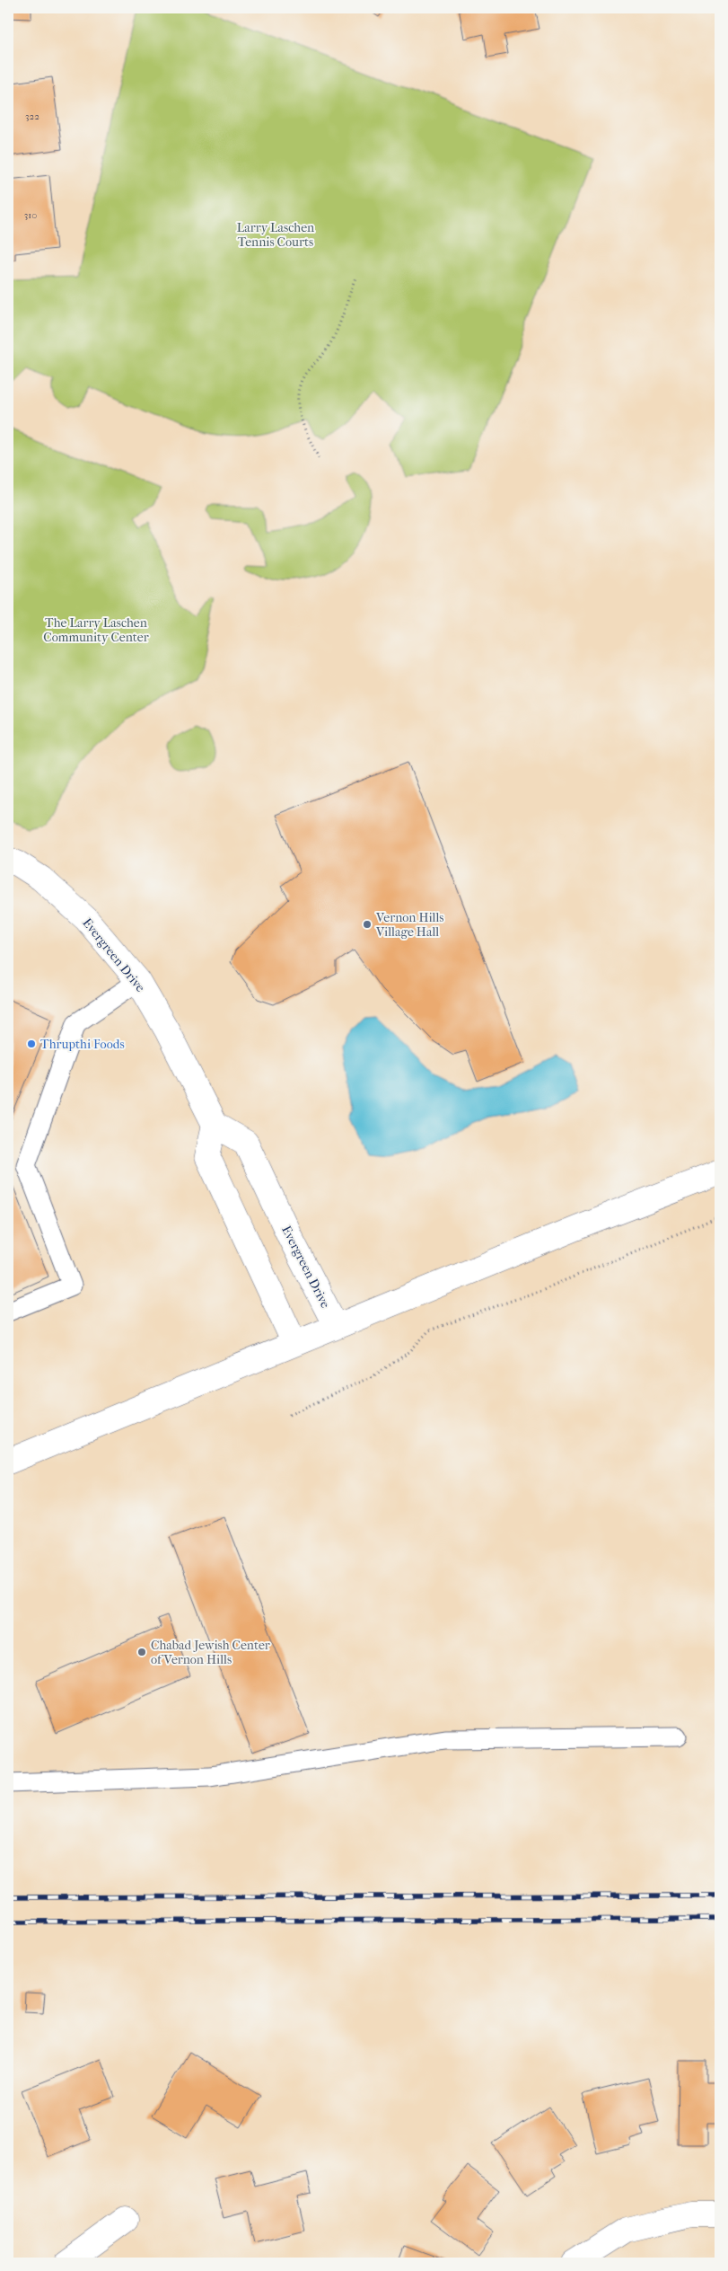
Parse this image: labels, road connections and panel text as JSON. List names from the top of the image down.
{
  "streets": {
    "street": ["Evergreen Drive"]
  },
  "parks": ["Larry Laschen Tennis Courts", "The Larry Laschen Community Center"],
  "places": ["Vernon Hills Village Hall", "Thrupthi Foods", "Chabad Jewish Center of Vernon Hills"],
  "house_numbers": ["322", "310"]
}
